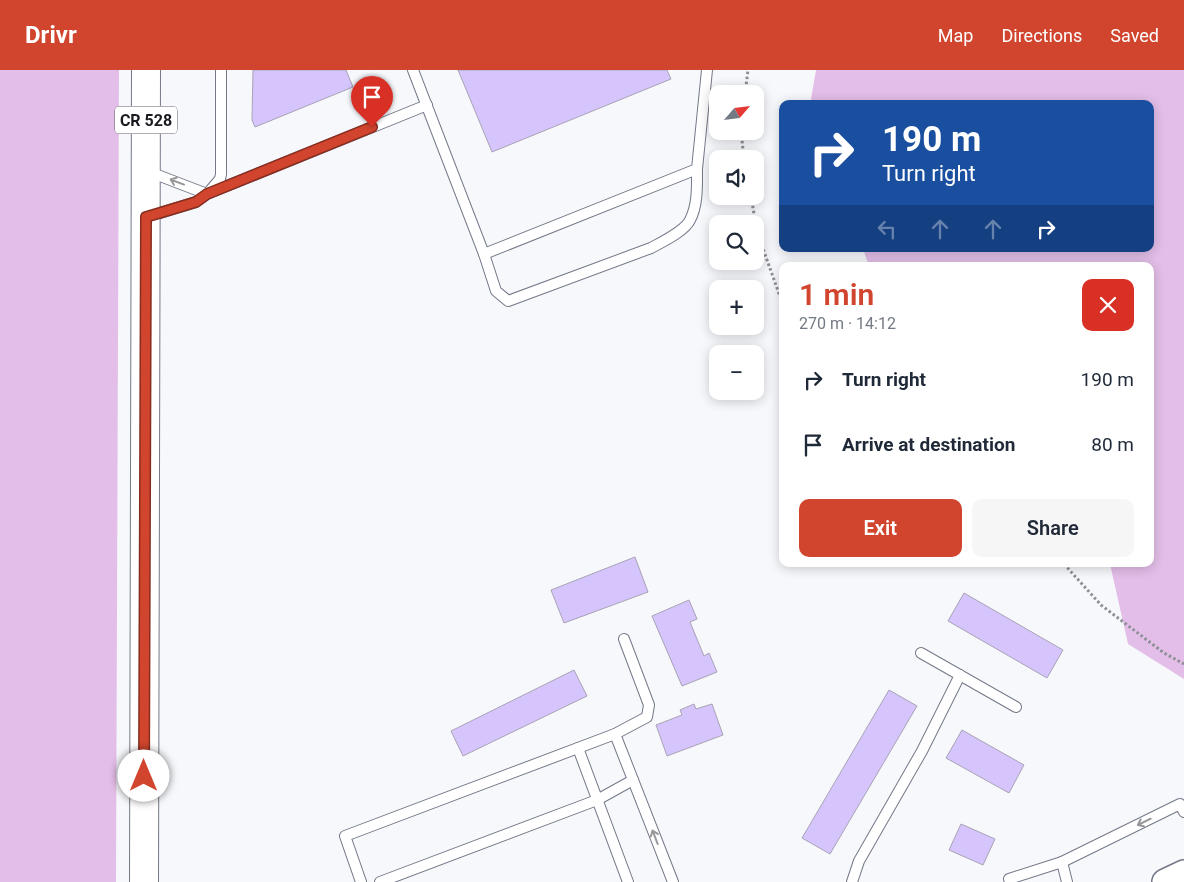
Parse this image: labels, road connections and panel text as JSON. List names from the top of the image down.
{
  "streets": {
    "main road": ["CR 528"]
  },
  "north": "top right",
  "page": {
    "header": "Drivr",
    "nav": ["Map", "Directions", "Saved"],
    "map_buttons": ["+", "−"],
    "turn": ["190 m", "Turn right"],
    "heading": ["1 min", "270 m · 14:12"],
    "list": [
      {
        "name": "Turn right",
        "value": "190 m"
      },
      {
        "name": "Arrive at destination",
        "value": "80 m"
      }
    ],
    "buttons": ["Exit", "Share"]
  }
}
